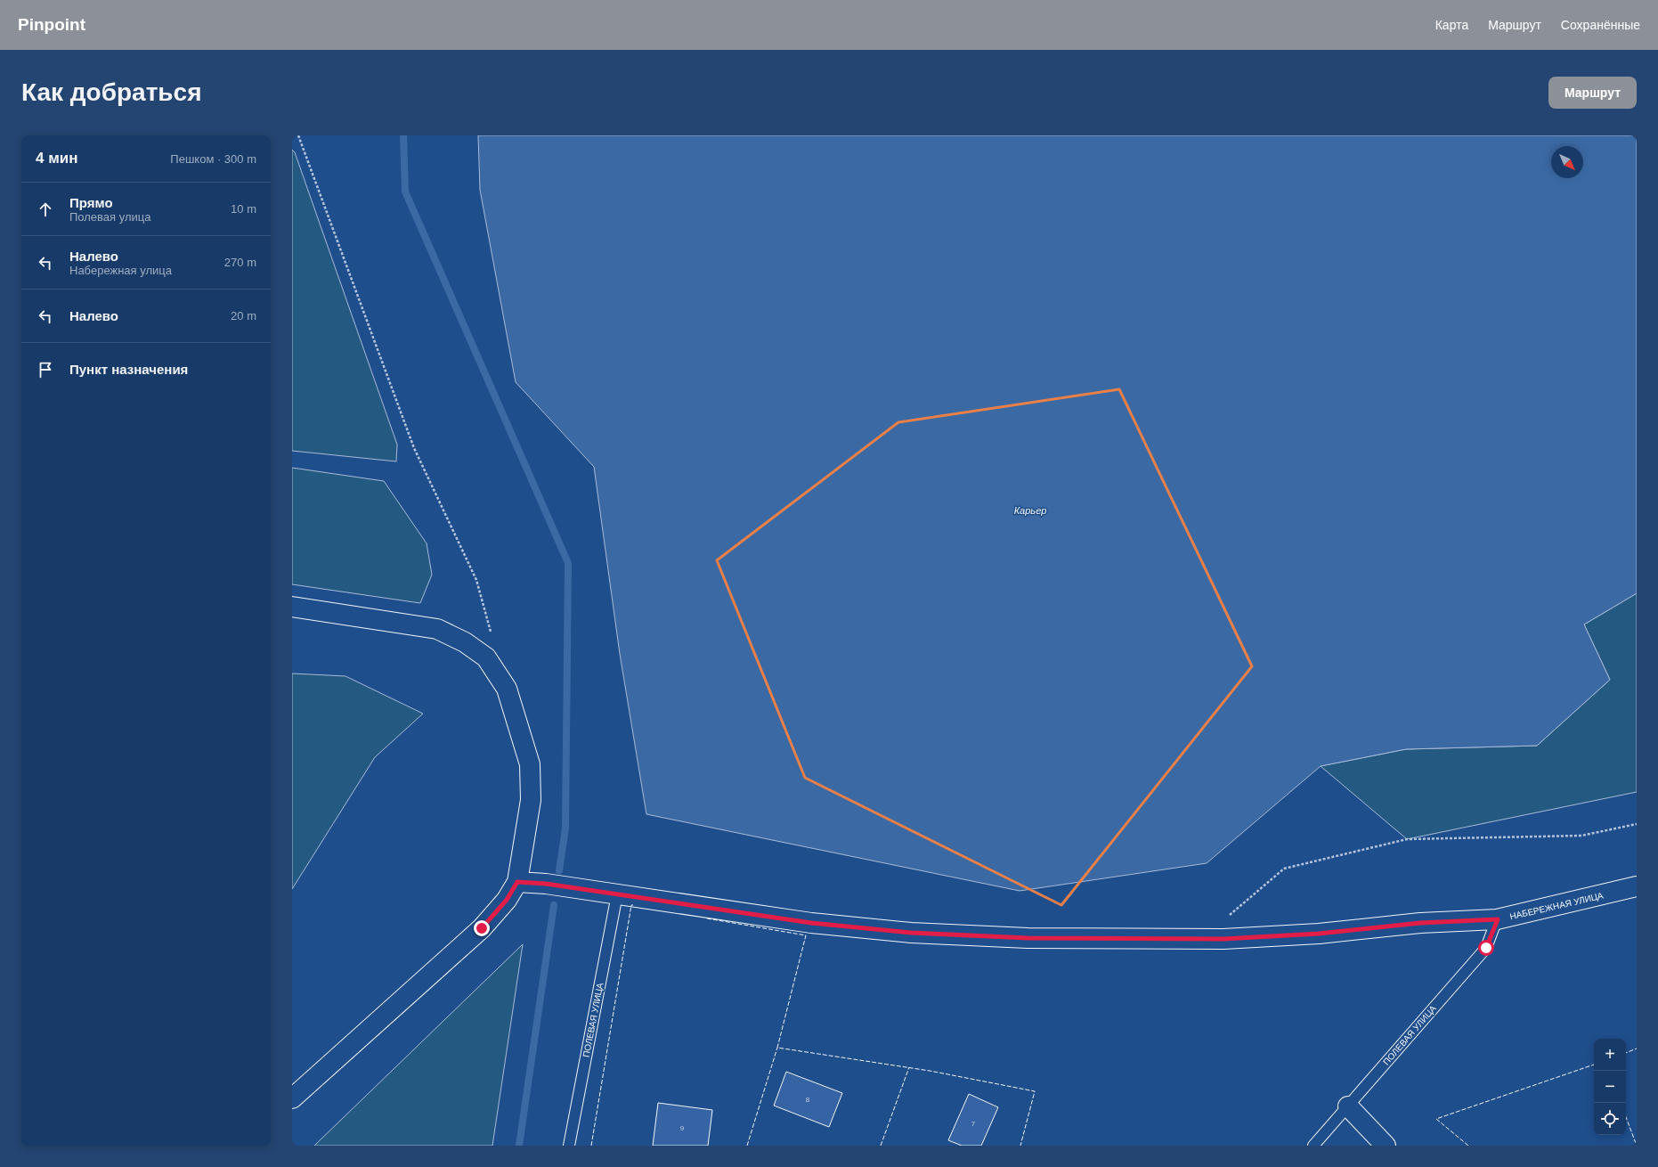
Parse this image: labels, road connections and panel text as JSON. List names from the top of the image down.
{
  "streets": {
    "street": ["НАБЕРЕЖНАЯ УЛИЦА"],
    "lane": ["ПОЛЕВАЯ УЛИЦА"]
  },
  "crossings": [
    ["НАБЕРЕЖНАЯ УЛИЦА", "ПОЛЕВАЯ УЛИЦА"]
  ],
  "water": ["Карьер"],
  "house_numbers": ["8", "7", "9"],
  "north": "bottom right",
  "page": {
    "header": "Pinpoint",
    "nav": ["Карта", "Маршрут", "Сохранённые"],
    "buttons": "Маршрут",
    "title": "Как добраться",
    "heading": ["4 мин", "Пешком · 300 m"],
    "list": [
      ["Прямо", "Полевая улица", "10 m"],
      ["Налево", "Набережная улица", "270 m"],
      ["Налево", "20 m"],
      "Пункт назначения"
    ],
    "map_buttons": ["+", "−"]
  }
}
